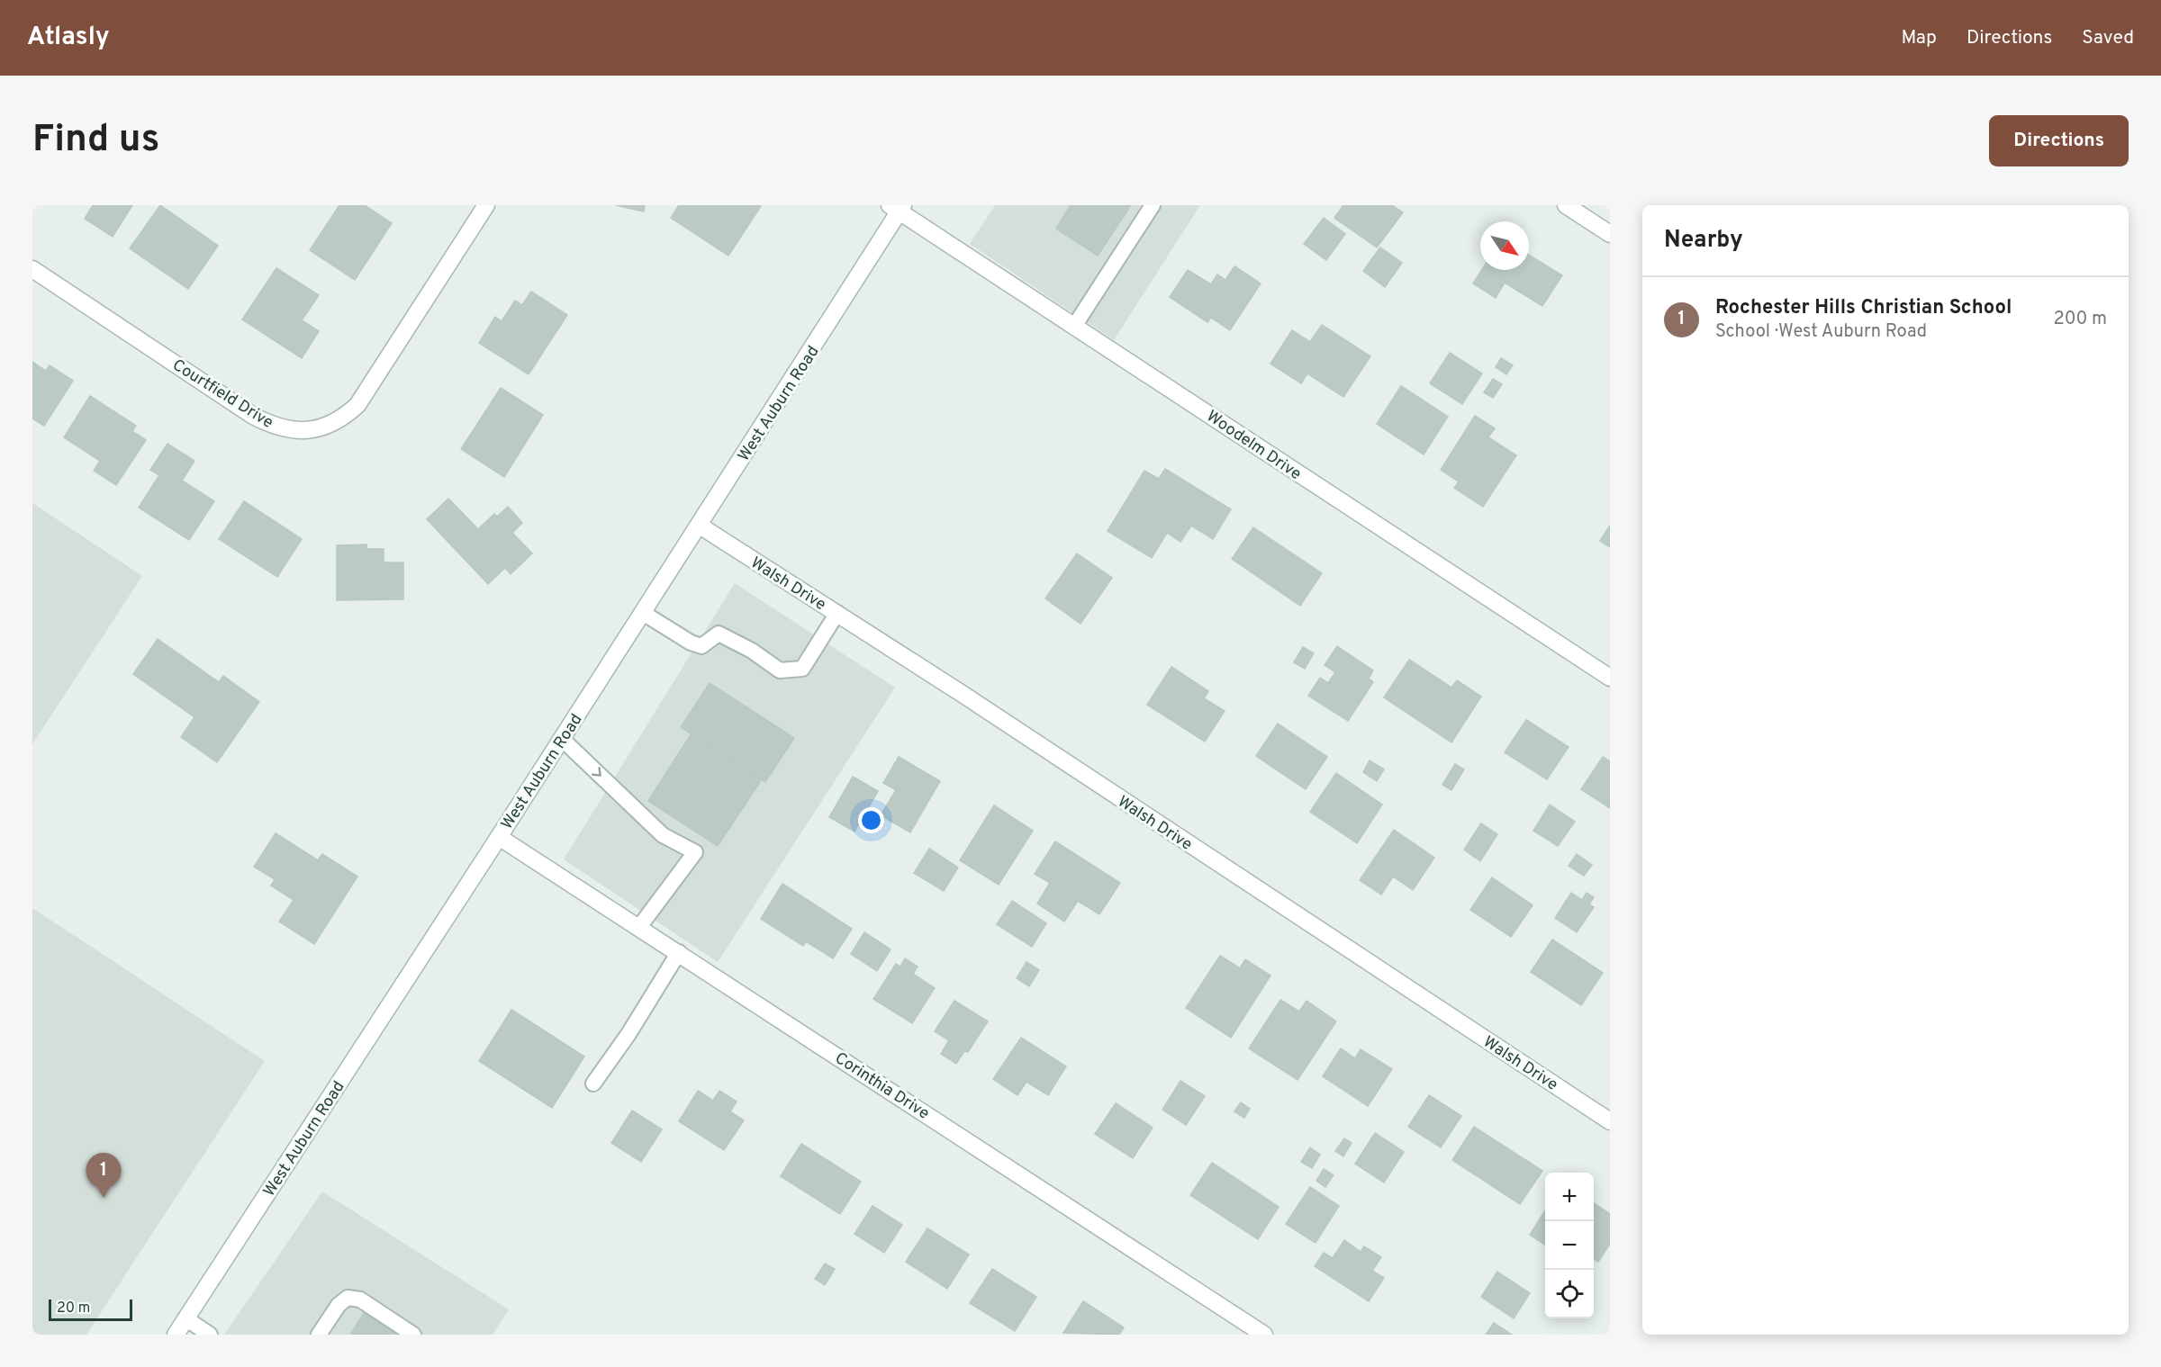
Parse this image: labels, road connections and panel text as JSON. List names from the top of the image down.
{
  "streets": {
    "street": [
      "Courtfield Drive",
      "West Auburn Road",
      "Woodelm Drive",
      "Walsh Drive",
      "Corinthia Drive"
    ]
  },
  "crossings": [
    ["West Auburn Road", "Woodelm Drive"],
    ["West Auburn Road", "Walsh Drive"],
    ["West Auburn Road", "Corinthia Drive"]
  ],
  "scale_bar": "20 m",
  "north": "bottom right",
  "page": {
    "header": "Atlasly",
    "nav": ["Map", "Directions", "Saved"],
    "buttons": "Directions",
    "title": "Find us",
    "heading": "Nearby",
    "list": [
      {
        "mark": "1",
        "name": "Rochester Hills Christian School",
        "note": "School · West Auburn Road",
        "value": "200 m"
      }
    ],
    "pins": "1",
    "map_buttons": ["+", "−"],
    "scale": "20 m"
  }
}
